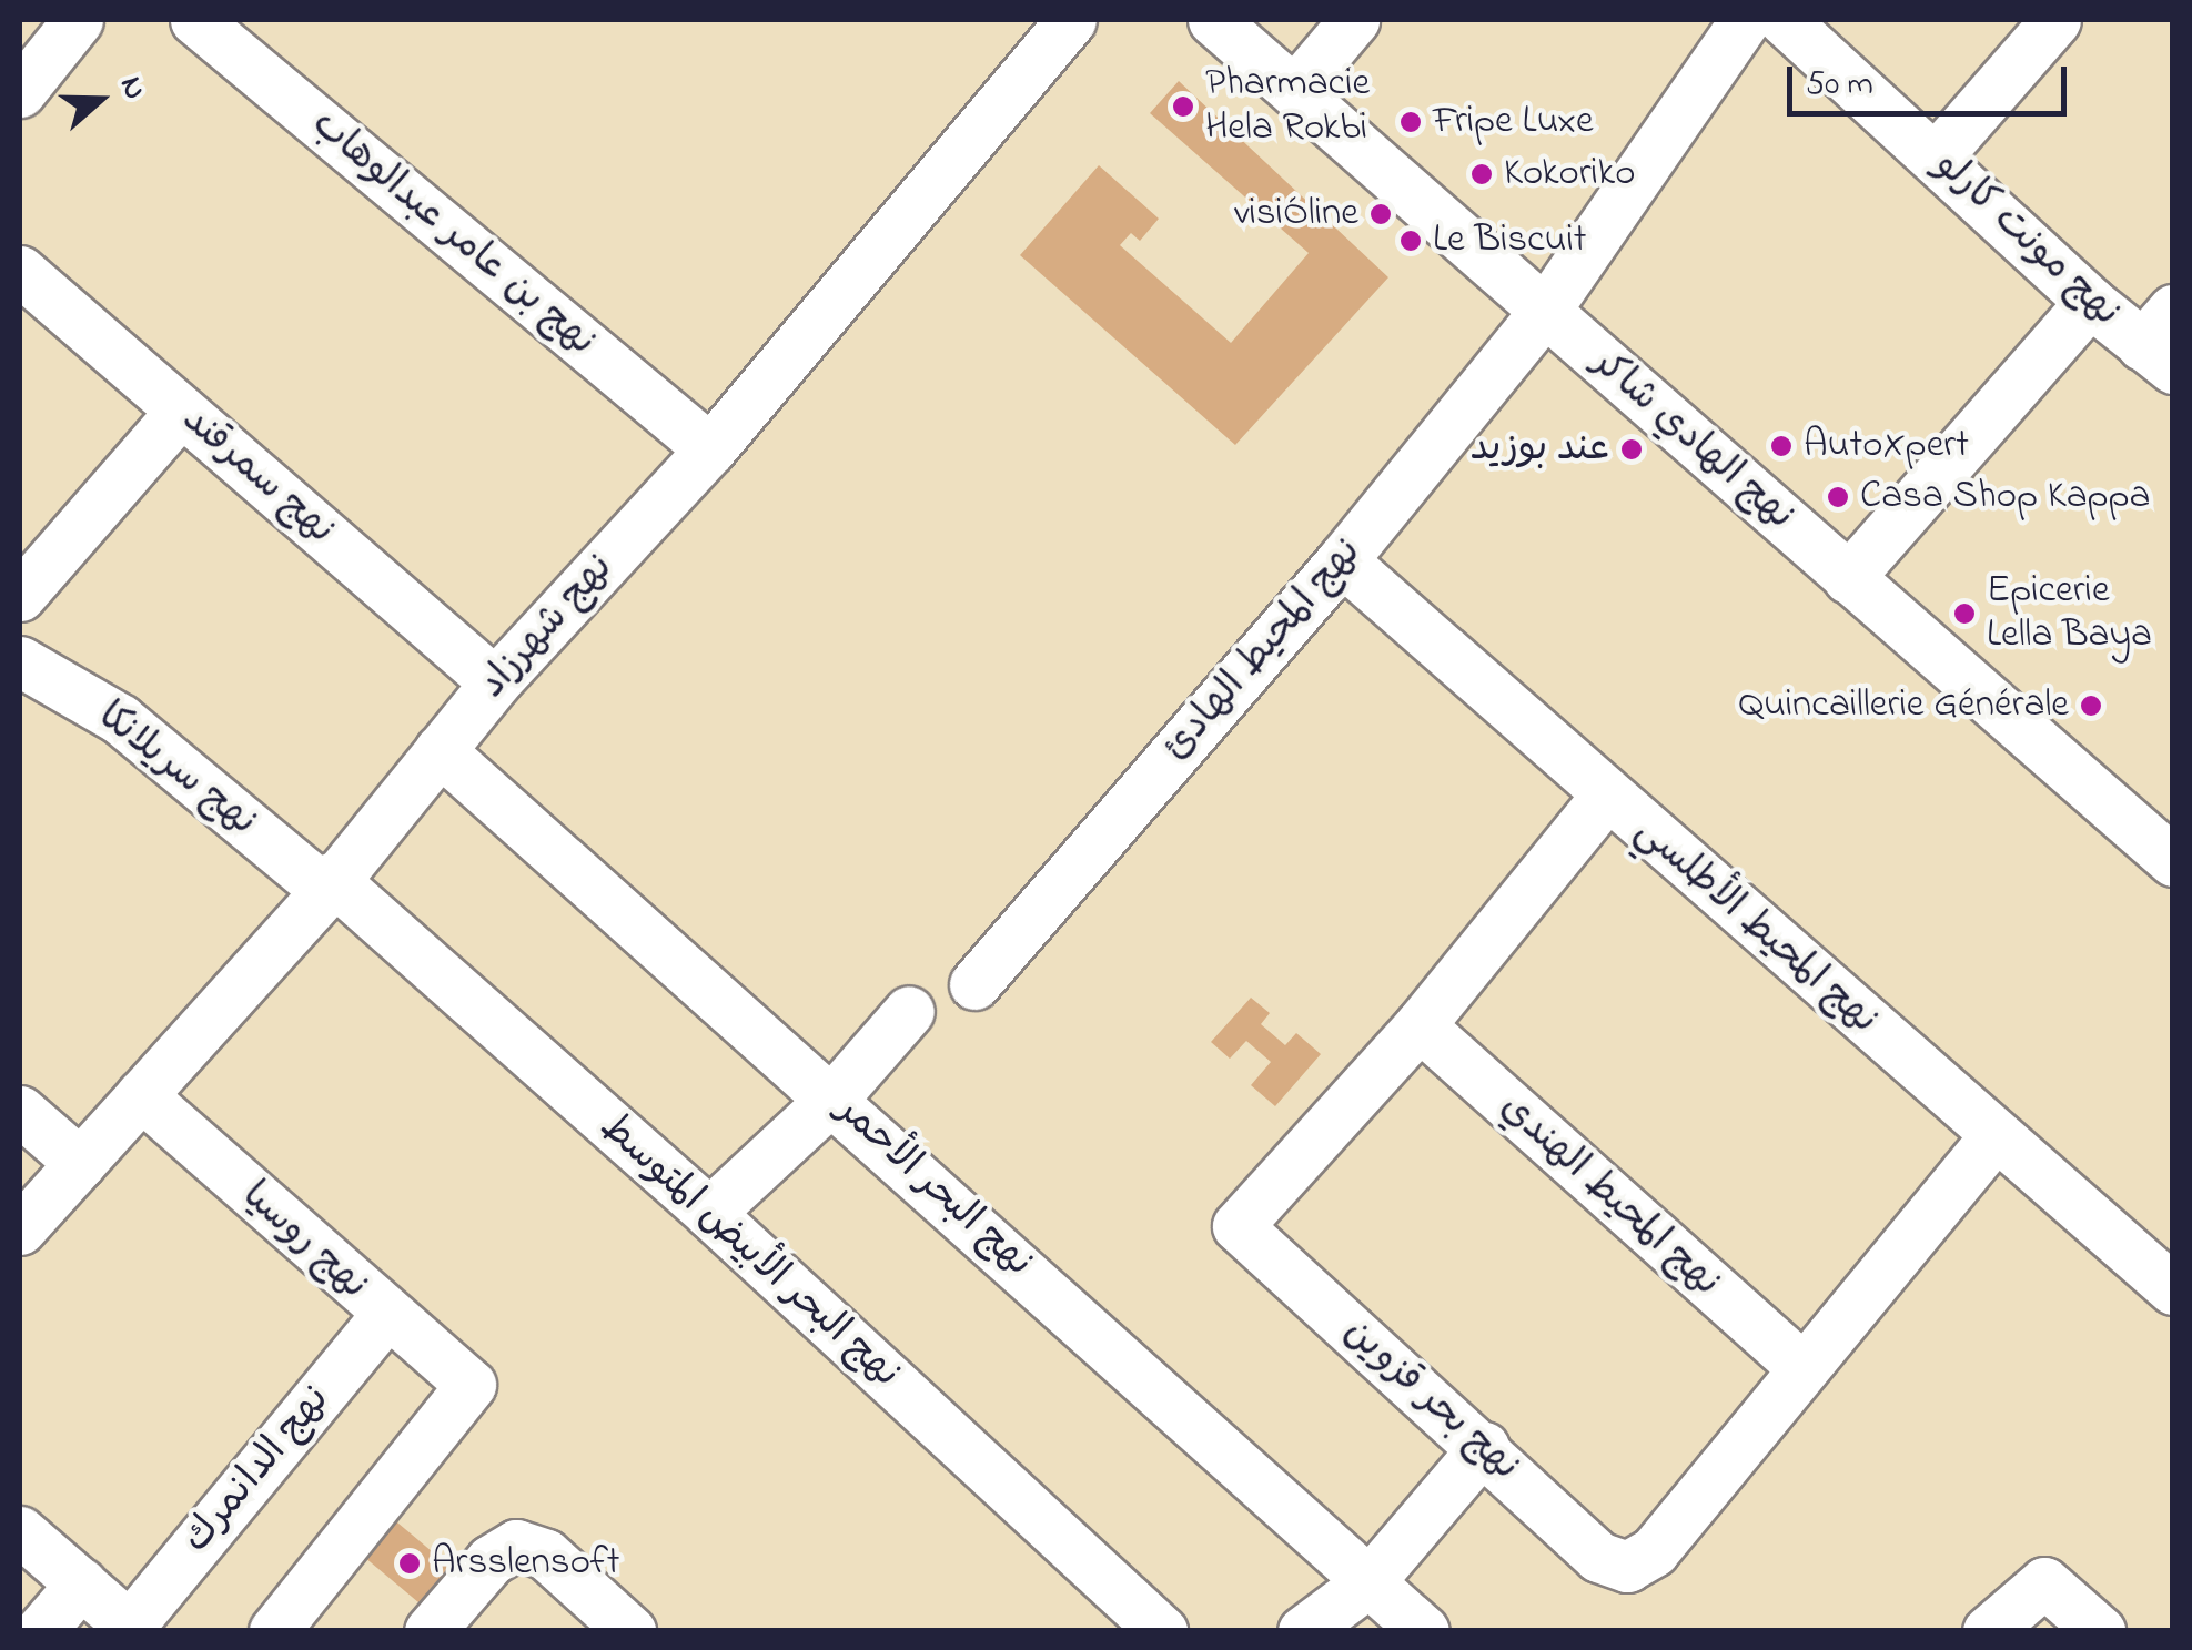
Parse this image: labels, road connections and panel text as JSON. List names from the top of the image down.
{
  "streets": {
    "street": [
      "نهج بن عامر عبدالوهاب",
      "نهج مونت كارلو",
      "نهج الهادي شاكر",
      "نهج سمرقند",
      "نهج شهرزاد",
      "نهج المحيط الهادئ",
      "نهج سريلانكا",
      "نهج المحيط الأطلسي",
      "نهج البحر الأحمر",
      "نهج المحيط الهندي",
      "نهج روسيا",
      "نهج البحر الأبيض المتوسط",
      "نهج بحر قزوين",
      "نهج الدانمرك"
    ]
  },
  "crossings": [
    ["نهج بن عامر عبدالوهاب", "نهج شهرزاد"],
    ["نهج الهادي شاكر", "نهج المحيط الهادئ"],
    ["نهج سمرقند", "نهج شهرزاد"],
    ["نهج شهرزاد", "نهج سريلانكا"],
    ["نهج شهرزاد", "نهج البحر الأحمر"],
    ["نهج شهرزاد", "نهج روسيا"],
    ["نهج شهرزاد", "نهج البحر الأبيض المتوسط"],
    ["نهج المحيط الهادئ", "نهج المحيط الأطلسي"],
    ["نهج سريلانكا", "نهج البحر الأبيض المتوسط"],
    ["نهج المحيط الأطلسي", "نهج بحر قزوين"],
    ["نهج المحيط الهندي", "نهج بحر قزوين"],
    ["نهج روسيا", "نهج الدانمرك"]
  ],
  "places": [
    "Pharmacie Hela Rokbi",
    "Fripe Luxe",
    "Kokoriko",
    "visiÓline",
    "Le Biscuit",
    "AutoXpert",
    "عند بوزيد",
    "Casa Shop Kappa",
    "Epicerie Lella Baya",
    "Quincaillerie Générale",
    "Arsslensoft"
  ],
  "scale_bar": "50 m",
  "north": "right"
}
